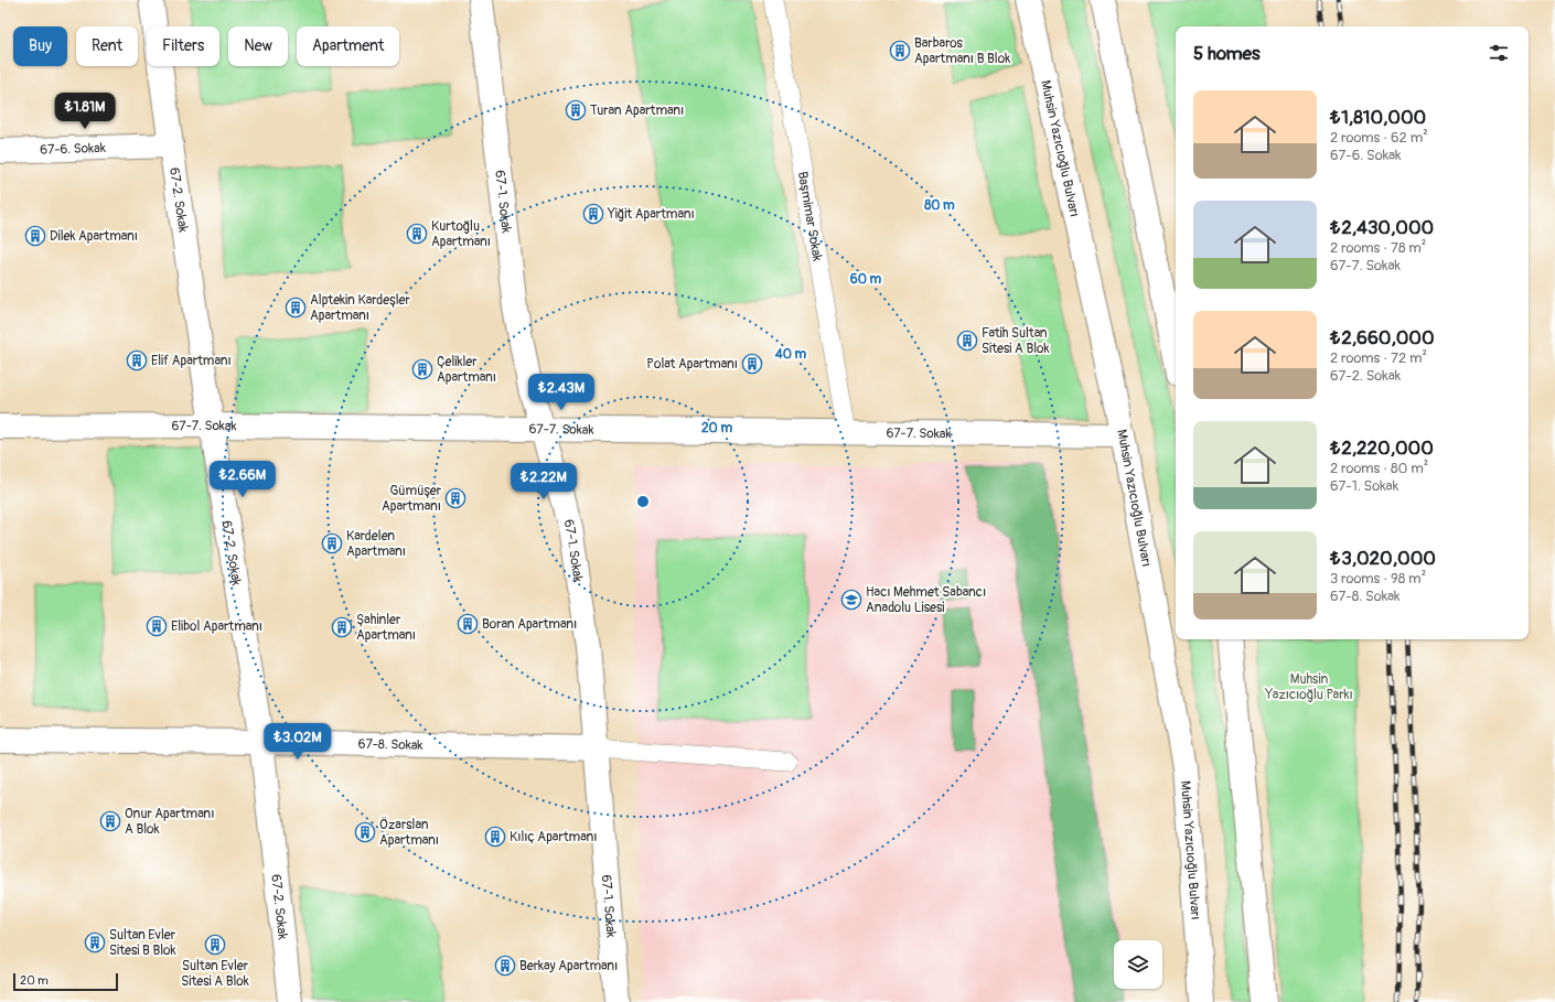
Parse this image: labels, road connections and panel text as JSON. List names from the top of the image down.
{
  "streets": {
    "street": [
      "67-6. Sokak",
      "Muhsin Yazıcıoğlu Bulvarı",
      "67-2. Sokak",
      "67-1. Sokak",
      "67-7. Sokak",
      "67-8. Sokak"
    ],
    "lane": ["Başmimar Sokak"]
  },
  "crossings": [
    ["67-6. Sokak", "67-2. Sokak"],
    ["Muhsin Yazıcıoğlu Bulvarı", "67-7. Sokak"],
    ["67-2. Sokak", "67-7. Sokak"],
    ["67-2. Sokak", "67-8. Sokak"],
    ["67-1. Sokak", "67-7. Sokak"],
    ["67-1. Sokak", "67-8. Sokak"],
    ["Başmimar Sokak", "67-7. Sokak"]
  ],
  "parks": ["Muhsin Yazıcıoğlu Parkı"],
  "places": {
    "building": [
      "Barbaros Apartmanı B Blok",
      "Turan Apartmanı",
      "Yiğit Apartmanı",
      "Kurtoğlu Apartmanı",
      "Dilek Apartmanı",
      "Alptekin Kardeşler Apartmanı",
      "Fatih Sultan Sitesi A Blok",
      "Elif Apartmanı",
      "Polat Apartmanı",
      "Çelikler Apartmanı",
      "Gümüşer Apartmanı",
      "Kardelen Apartmanı",
      "Boran Apartmanı",
      "Elibol Apartmanı",
      "Şahinler Apartmanı",
      "Onur Apartmanı A Blok",
      "Özarslan Apartmanı",
      "Kılıç Apartmanı",
      "Sultan Evler Sitesi B Blok",
      "Sultan Evler Sitesi A Blok",
      "Berkay Apartmanı"
    ],
    "school or university": ["Hacı Mehmet Sabancı Anadolu Lisesi"]
  },
  "scale_bar": "20 m",
  "page": {
    "chip": [
      "Buy",
      "Rent",
      "Filters",
      "New",
      "Apartment"
    ],
    "heading": "5 homes",
    "list": [
      {
        "name": "₺1,810,000",
        "note": "2 rooms · 62 m² · 67-6. Sokak"
      },
      {
        "name": "₺2,430,000",
        "note": "2 rooms · 78 m² · 67-7. Sokak"
      },
      {
        "name": "₺2,660,000",
        "note": "2 rooms · 72 m² · 67-2. Sokak"
      },
      {
        "name": "₺2,220,000",
        "note": "2 rooms · 80 m² · 67-1. Sokak"
      },
      {
        "name": "₺3,020,000",
        "note": "3 rooms · 98 m² · 67-8. Sokak"
      }
    ],
    "price": [
      "₺1.81M",
      "₺2.43M",
      "₺2.66M",
      "₺2.22M",
      "₺3.02M"
    ],
    "scale": "20 m"
  },
  "rings": [
    "80 m",
    "60 m",
    "40 m",
    "20 m"
  ]
}
